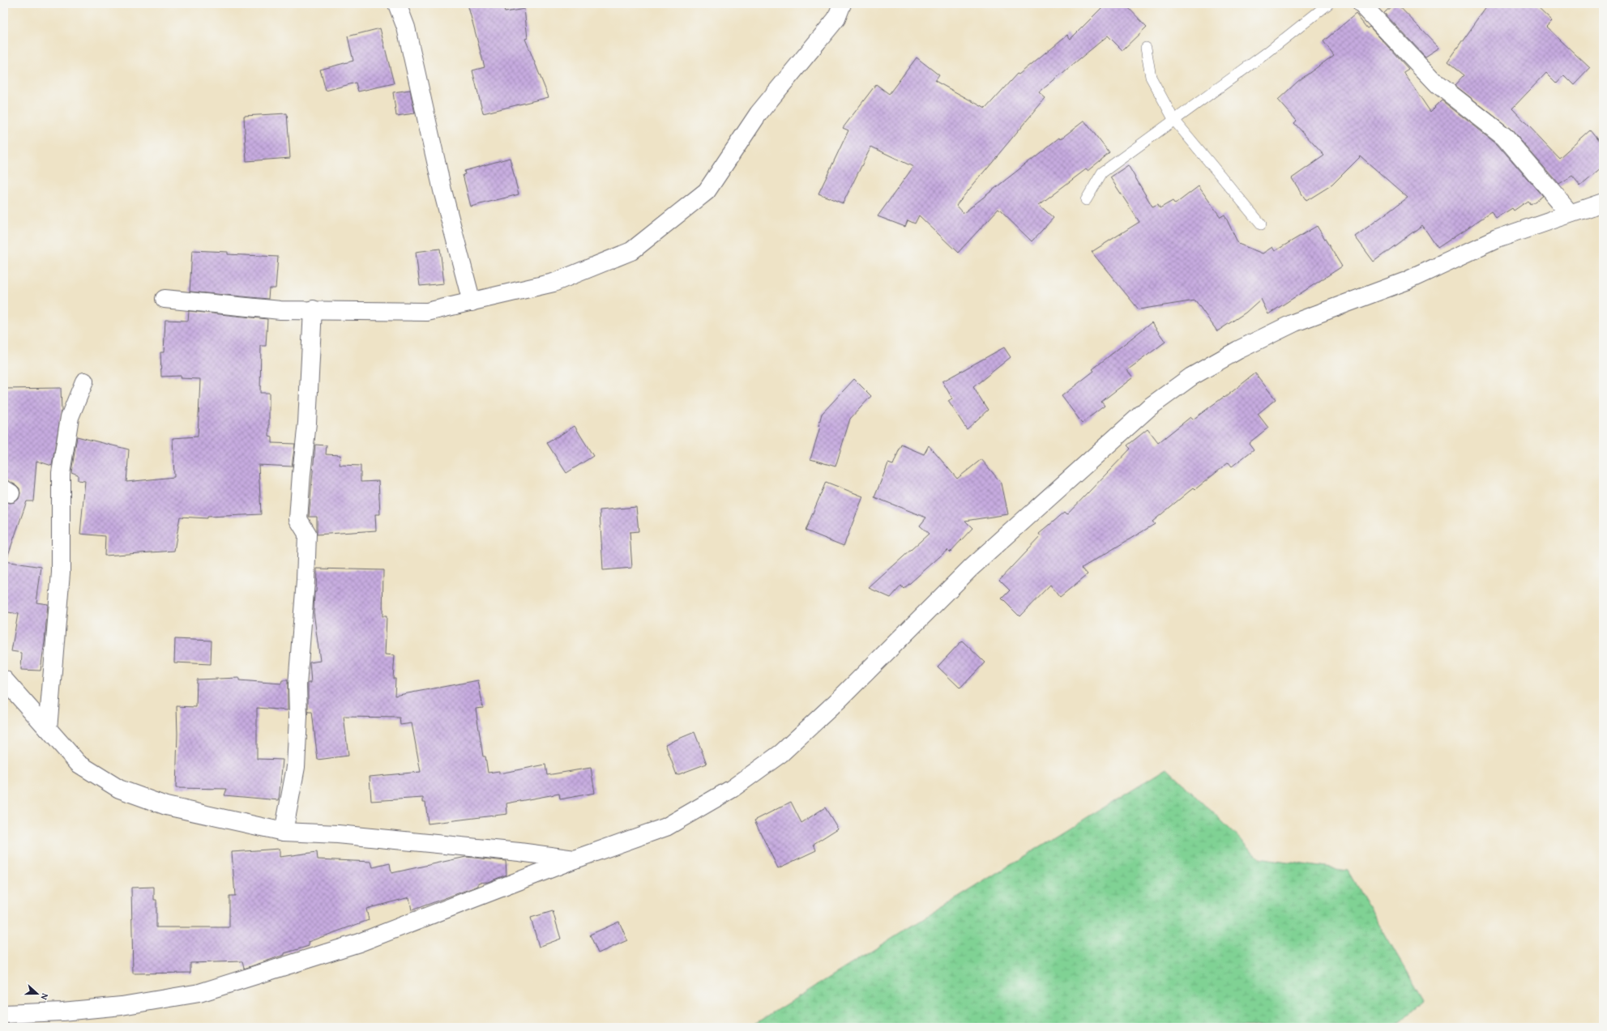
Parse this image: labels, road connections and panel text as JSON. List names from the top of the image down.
{
  "north": "right"
}
